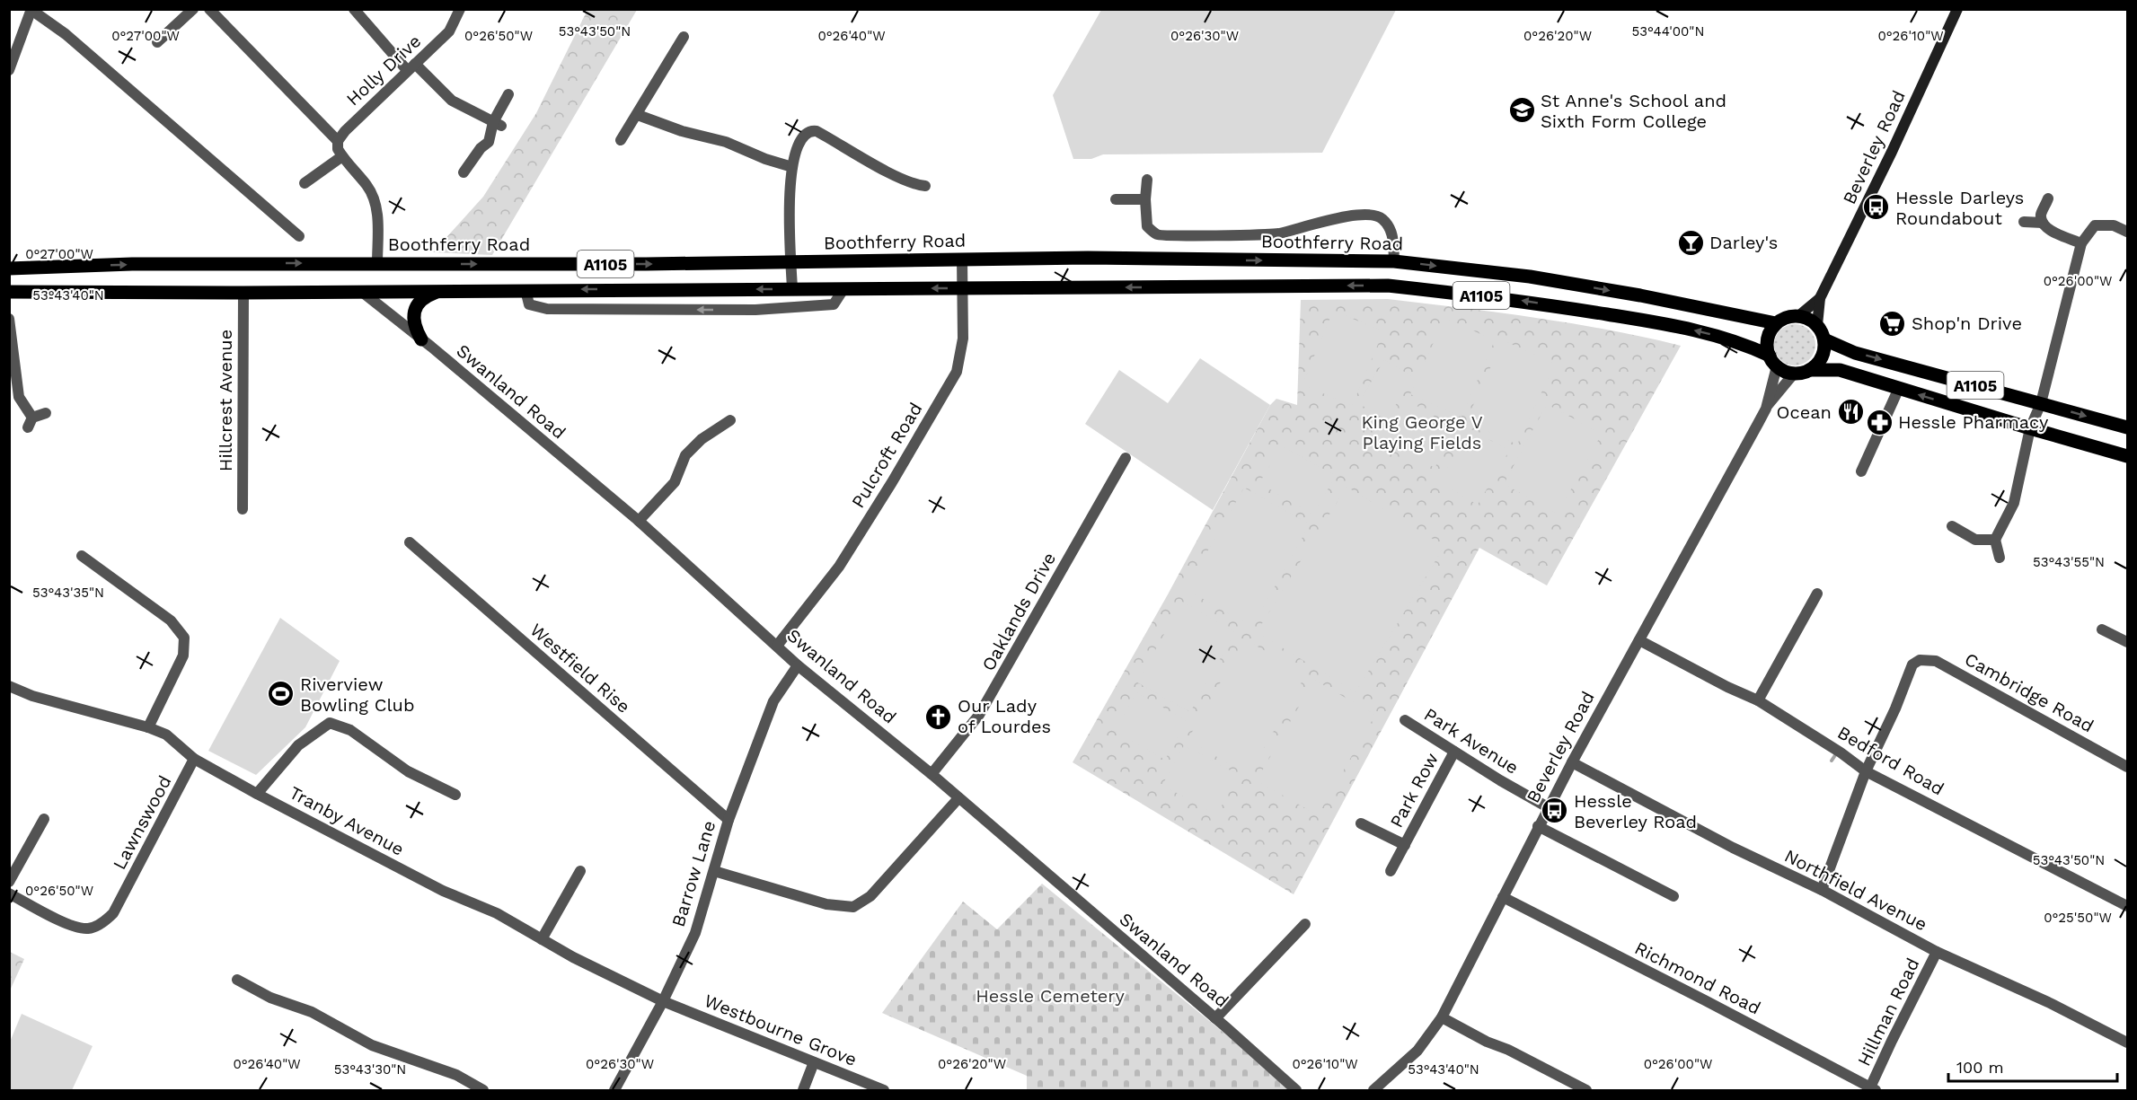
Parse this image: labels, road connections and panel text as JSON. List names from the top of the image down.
{
  "streets": {
    "main road": ["Beverley Road", "Boothferry Road", "A1105"],
    "street": [
      "Holly Drive",
      "Swanland Road",
      "Hillcrest Avenue",
      "Pulcroft Road",
      "Oaklands Drive",
      "Westfield Rise",
      "Cambridge Road",
      "Park Avenue",
      "Bedford Road",
      "Park Row",
      "Tranby Avenue",
      "Lawnswood",
      "Barrow Lane",
      "Northfield Avenue",
      "Richmond Road",
      "Hillman Road",
      "Westbourne Grove"
    ]
  },
  "crossings": [
    ["Beverley Road", "Boothferry Road"],
    ["Beverley Road", "A1105"],
    ["Beverley Road", "Park Avenue"],
    ["Beverley Road", "Bedford Road"],
    ["Beverley Road", "Northfield Avenue"],
    ["Beverley Road", "Richmond Road"],
    ["Boothferry Road", "A1105"],
    ["Boothferry Road", "Pulcroft Road"],
    ["A1105", "Swanland Road"],
    ["A1105", "Hillcrest Avenue"],
    ["A1105", "Pulcroft Road"],
    ["Swanland Road", "Pulcroft Road"],
    ["Swanland Road", "Oaklands Drive"],
    ["Swanland Road", "Barrow Lane"],
    ["Westfield Rise", "Barrow Lane"],
    ["Cambridge Road", "Bedford Road"],
    ["Park Avenue", "Park Row"],
    ["Tranby Avenue", "Lawnswood"],
    ["Tranby Avenue", "Barrow Lane"],
    ["Tranby Avenue", "Westbourne Grove"],
    ["Barrow Lane", "Westbourne Grove"],
    ["Northfield Avenue", "Hillman Road"],
    ["Richmond Road", "Hillman Road"]
  ],
  "parks": ["King George V Playing Fields", "Hessle Cemetery"],
  "places": {
    "school or university": ["St Anne's School and Sixth Form College"],
    "bus stop": ["Hessle Darleys Roundabout", "Hessle Beverley Road"],
    "bar": ["Darley's"],
    "supermarket": ["Shop'n Drive"],
    "restaurant": ["Ocean"],
    "pharmacy": ["Hessle Pharmacy"],
    "sports": ["Riverview Bowling Club"],
    "church": ["Our Lady of Lourdes"]
  },
  "scale_bar": "100 m",
  "coordinates": [
    "53°44'00\"N",
    "53°43'50\"N",
    "0°27'00\"W",
    "0°26'50\"W",
    "0°26'40\"W",
    "0°26'30\"W",
    "0°26'20\"W",
    "0°26'10\"W",
    "0°26'00\"W",
    "53°43'40\"N",
    "53°43'55\"N",
    "53°43'35\"N",
    "0°25'50\"W",
    "53°43'30\"N"
  ]
}
